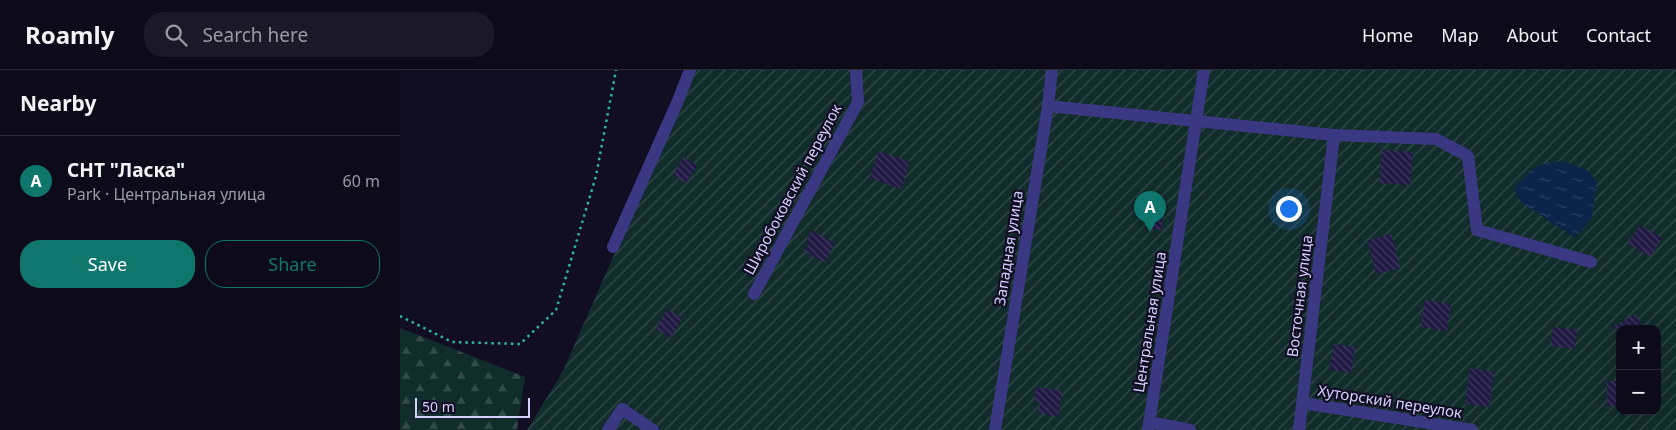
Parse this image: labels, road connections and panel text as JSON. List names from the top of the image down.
{
  "streets": {
    "street": [
      "Широбоковский переулок",
      "Западная улица",
      "Восточная улица",
      "Центральная улица",
      "Хуторский переулок"
    ]
  },
  "crossings": [
    ["Восточная улица", "Хуторский переулок"]
  ],
  "scale_bar": "50 m",
  "page": {
    "header": "Roamly",
    "search": "Search here",
    "nav": [
      "Home",
      "Map",
      "About",
      "Contact"
    ],
    "heading": "Nearby",
    "list": [
      {
        "mark": "A",
        "name": "СНТ \"Ласка\"",
        "note": "Park · Центральная улица",
        "value": "60 m"
      }
    ],
    "pins": "A",
    "buttons": ["Save", "Share"],
    "map_buttons": ["+", "−"],
    "scale": "50 m"
  }
}
